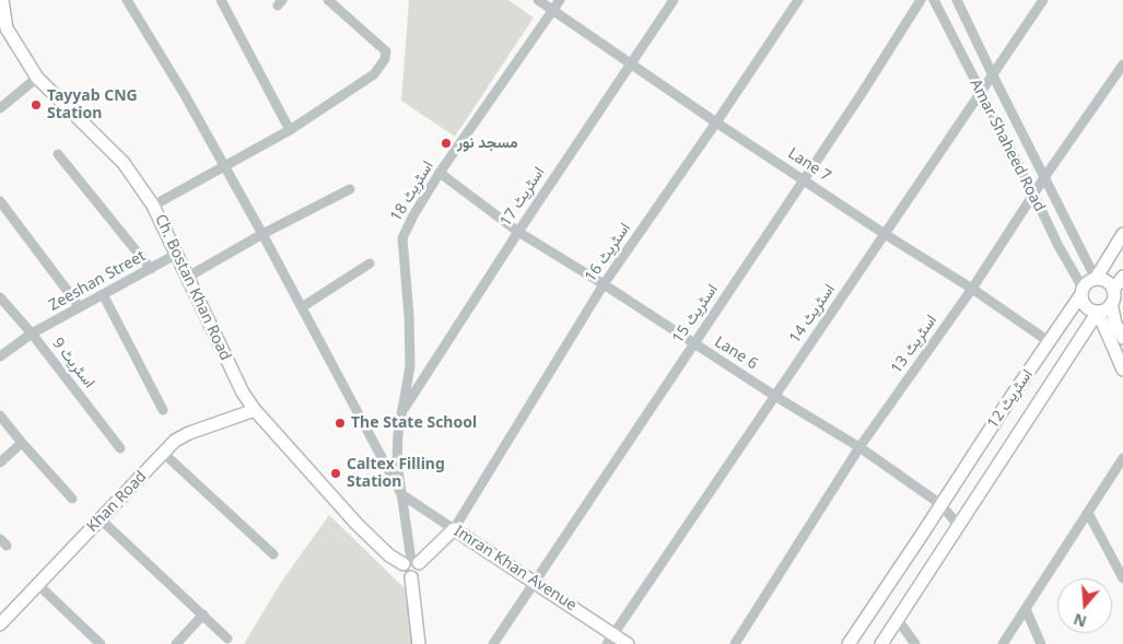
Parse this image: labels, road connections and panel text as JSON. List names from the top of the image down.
{
  "streets": {
    "main road": [
      "Ch. Bostan Khan Road",
      "اسٹریٹ 12",
      "Khan Road",
      "Imran Khan Avenue"
    ],
    "street": [
      "Amar Shaheed Road",
      "Lane 7",
      "اسٹریٹ 18",
      "اسٹریٹ 17",
      "اسٹریٹ 16",
      "Zeeshan Street",
      "اسٹریٹ 15",
      "اسٹریٹ 14",
      "اسٹریٹ 13",
      "Lane 6",
      "اسٹریٹ 9"
    ]
  },
  "crossings": [
    ["Amar Shaheed Road", "اسٹریٹ 14"],
    ["Amar Shaheed Road", "اسٹریٹ 13"],
    ["Amar Shaheed Road", "اسٹریٹ 12"],
    ["Lane 7", "اسٹریٹ 18"],
    ["Lane 7", "اسٹریٹ 17"],
    ["Lane 7", "اسٹریٹ 16"],
    ["Lane 7", "اسٹریٹ 15"],
    ["Lane 7", "اسٹریٹ 14"],
    ["Lane 7", "اسٹریٹ 13"],
    ["Lane 7", "اسٹریٹ 12"],
    ["اسٹریٹ 18", "اسٹریٹ 17"],
    ["اسٹریٹ 18", "Ch. Bostan Khan Road"],
    ["اسٹریٹ 18", "Lane 6"],
    ["اسٹریٹ 18", "Imran Khan Avenue"],
    ["اسٹریٹ 17", "Lane 6"],
    ["اسٹریٹ 16", "Lane 6"],
    ["اسٹریٹ 16", "Imran Khan Avenue"],
    ["Zeeshan Street", "Ch. Bostan Khan Road"],
    ["Zeeshan Street", "اسٹریٹ 9"],
    ["Ch. Bostan Khan Road", "Khan Road"],
    ["اسٹریٹ 15", "Lane 6"],
    ["اسٹریٹ 15", "Imran Khan Avenue"],
    ["اسٹریٹ 14", "Lane 6"],
    ["اسٹریٹ 14", "Imran Khan Avenue"],
    ["اسٹریٹ 13", "Lane 6"],
    ["Lane 6", "اسٹریٹ 12"]
  ],
  "places": [
    "Tayyab CNG Station",
    "مسجد نور",
    "The State School",
    "Caltex Filling Station"
  ],
  "north": "bottom"
}
